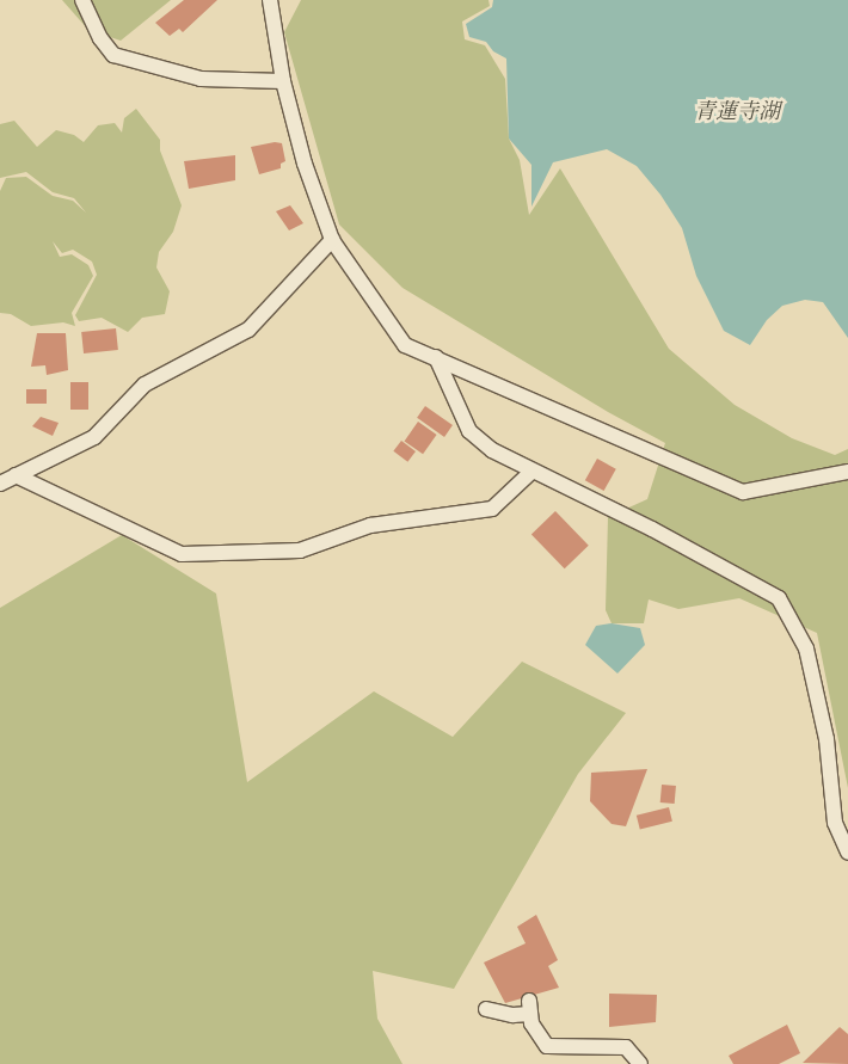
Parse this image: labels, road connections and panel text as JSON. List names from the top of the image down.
{
  "water": ["青蓮寺湖"]
}
